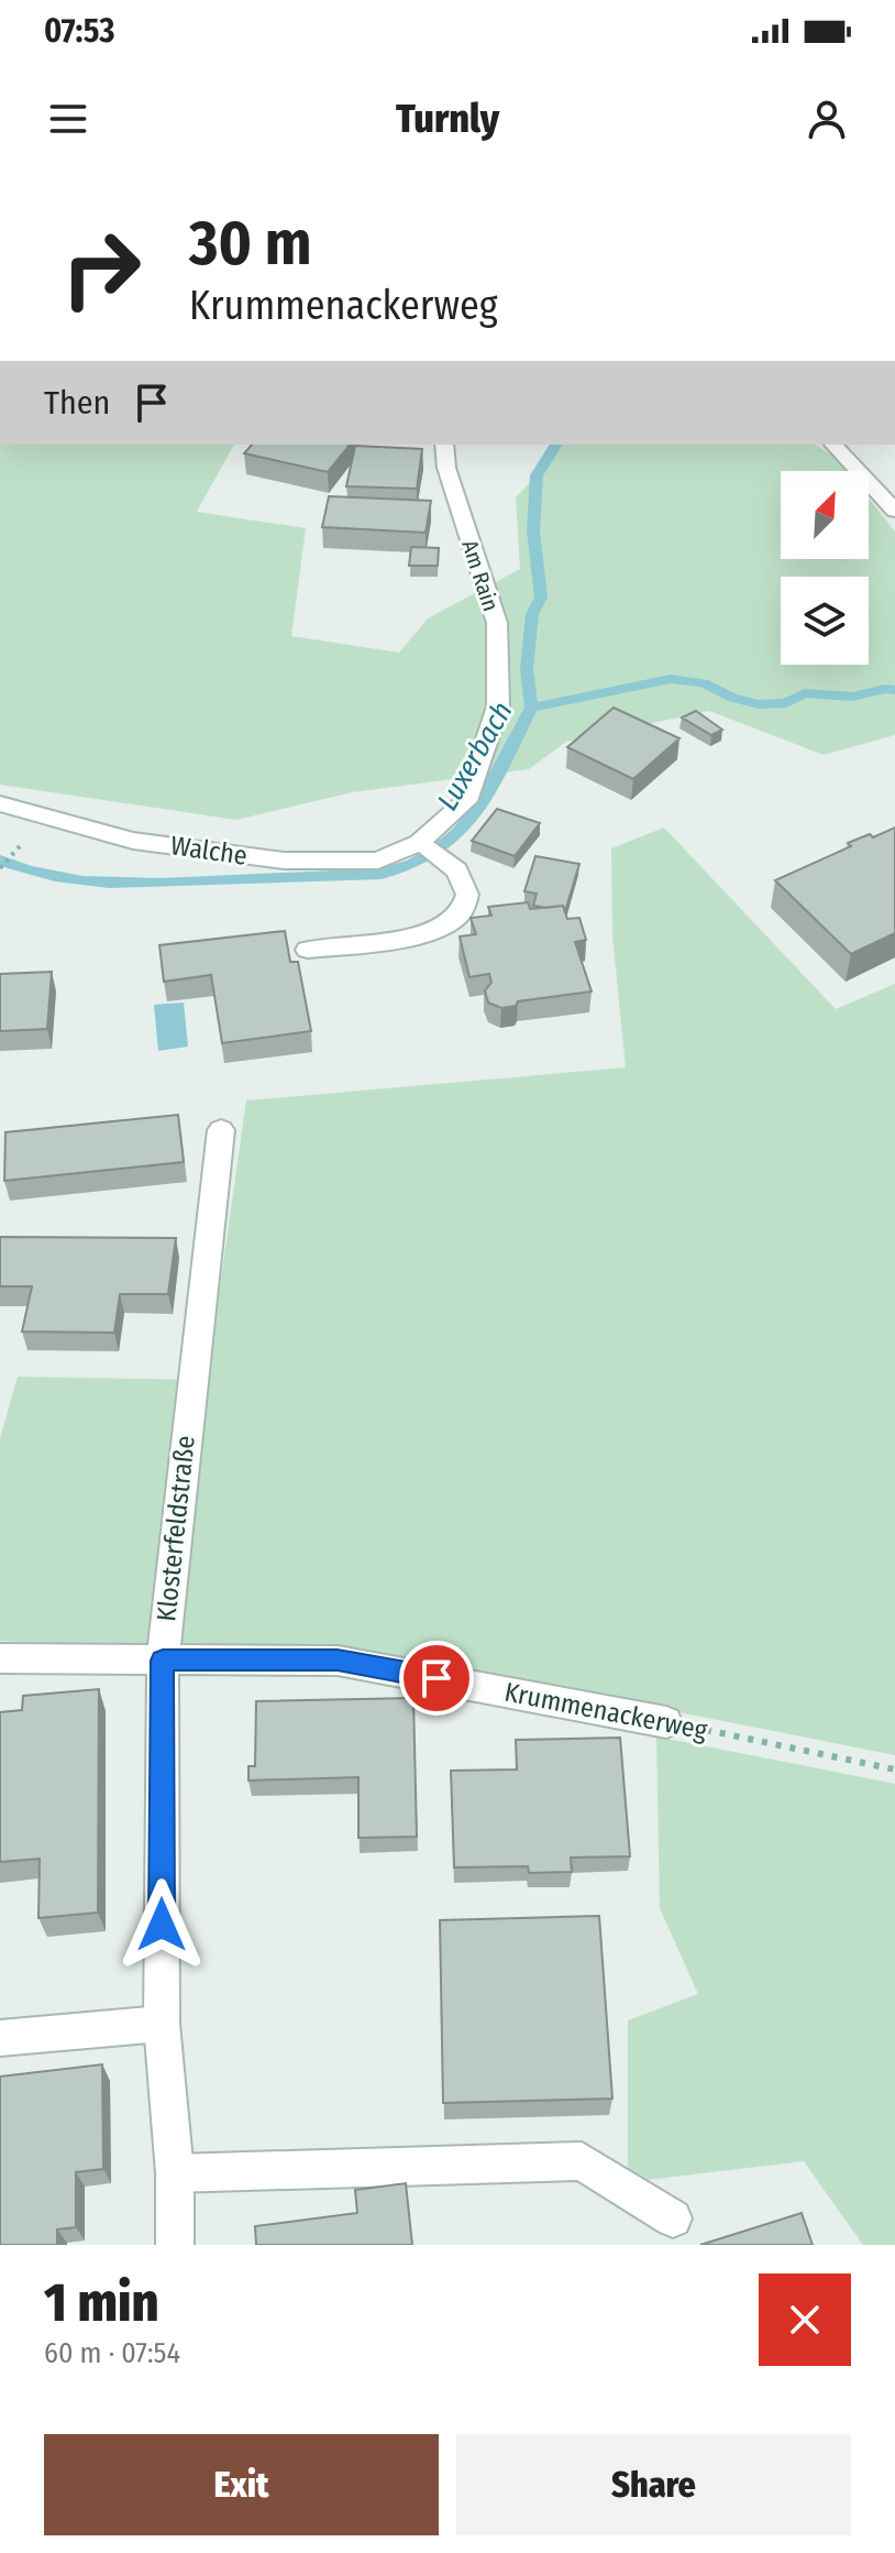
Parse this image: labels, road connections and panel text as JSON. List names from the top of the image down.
{
  "streets": {
    "street": [
      "Am Rain",
      "Walche",
      "Klosterfeldstraße",
      "Krummenackerweg"
    ]
  },
  "crossings": [
    ["Am Rain", "Walche"],
    ["Klosterfeldstraße", "Krummenackerweg"]
  ],
  "water": ["Luxerbach"],
  "north": "top right",
  "page": {
    "status": "07:53",
    "header": "Turnly",
    "turn": ["30 m", "Krummenackerweg"],
    "then": "Then",
    "heading": ["1 min", "60 m · 07:54"],
    "buttons": ["Exit", "Share"]
  }
}
